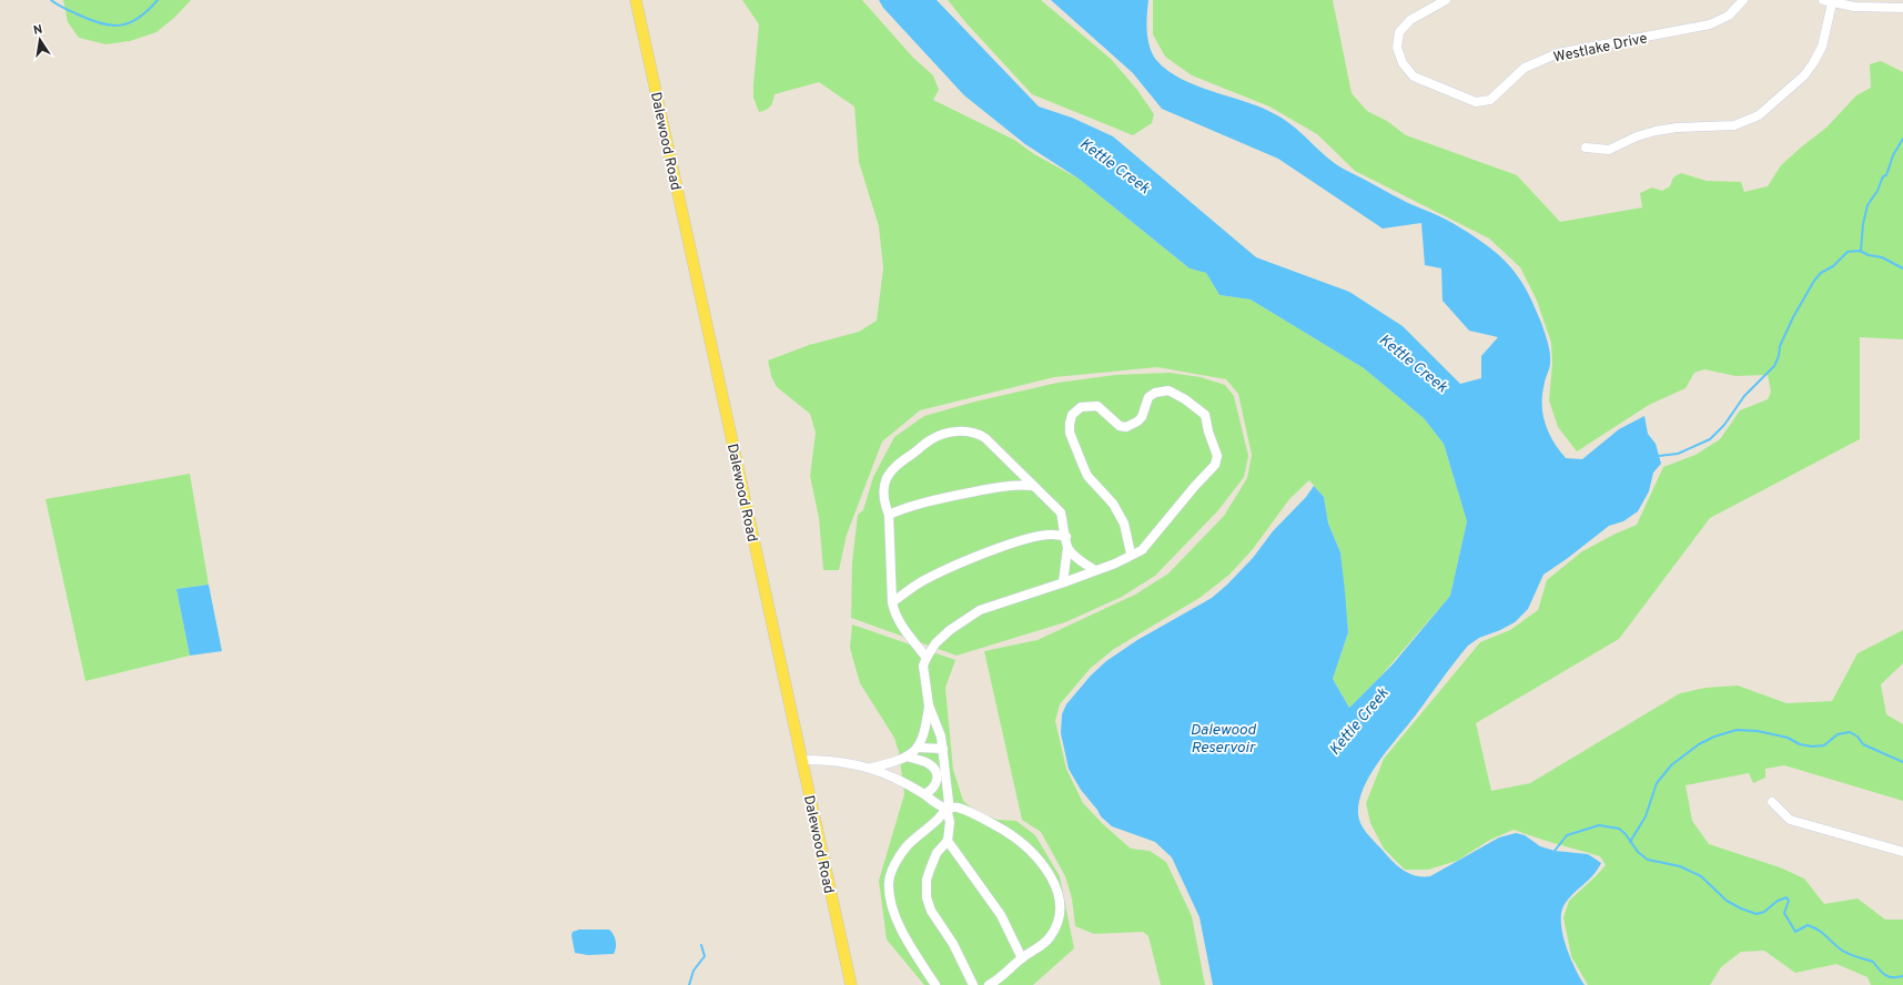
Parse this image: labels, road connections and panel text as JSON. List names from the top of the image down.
{
  "streets": {
    "main road": ["Dalewood Road"],
    "street": ["Westlake Drive"]
  },
  "water": ["Kettle Creek", "Dalewood Reservoir"],
  "north": "top"
}
